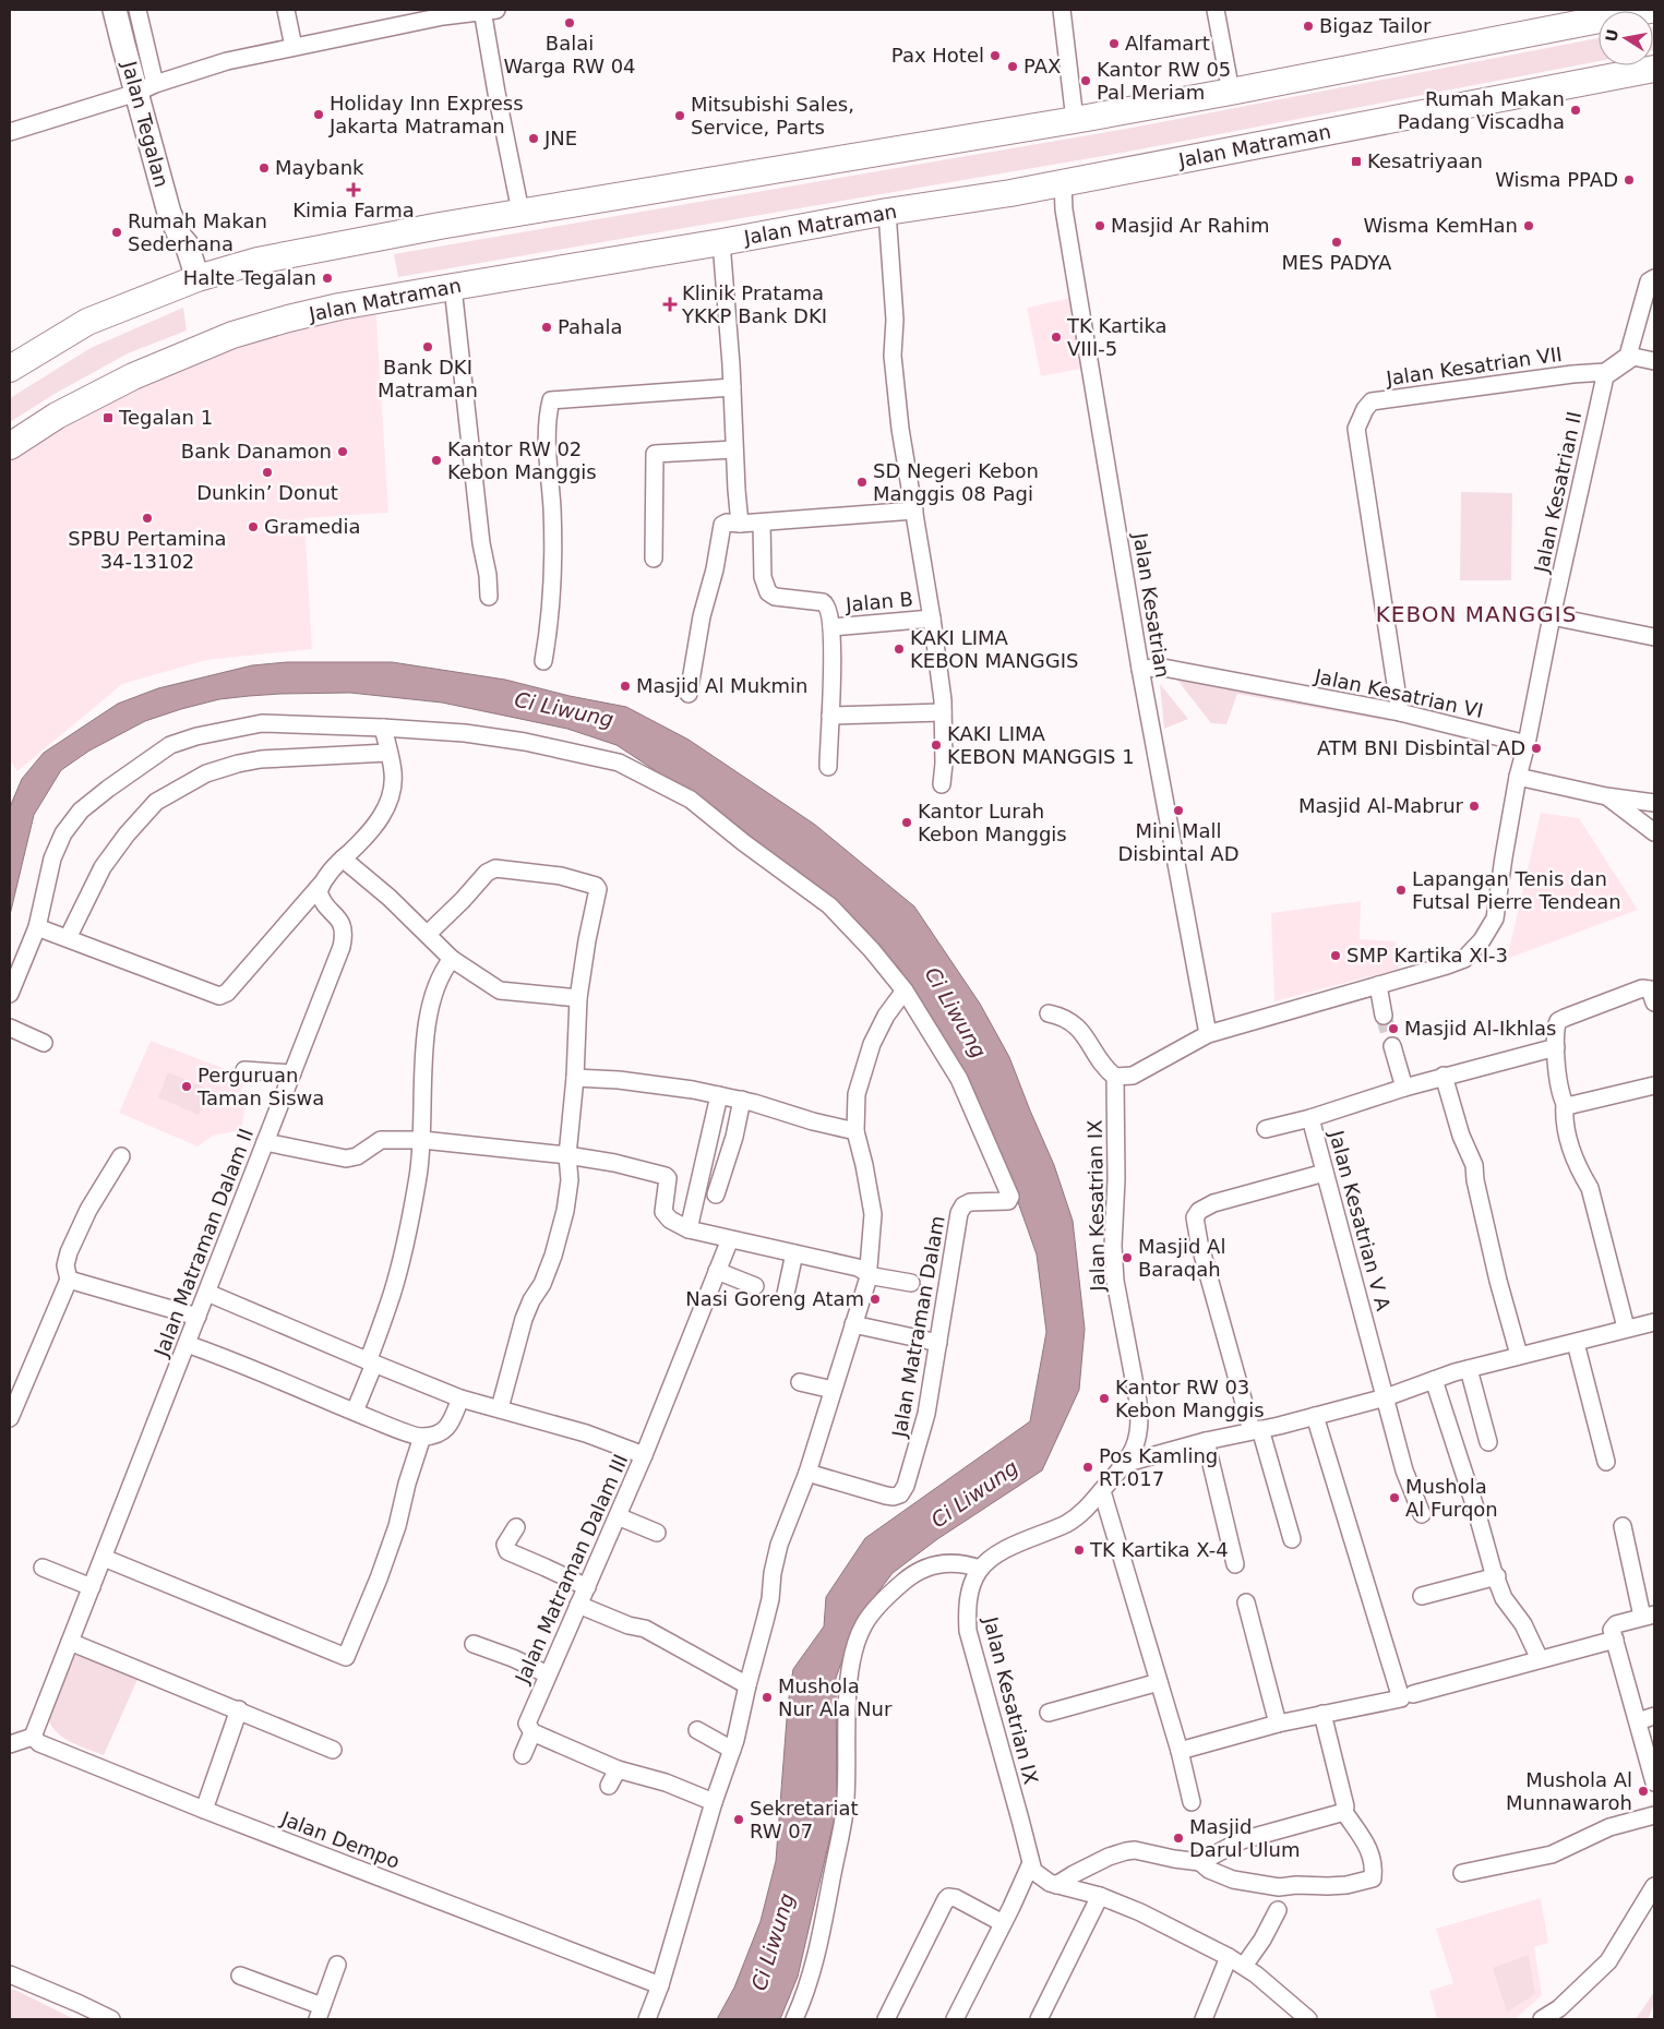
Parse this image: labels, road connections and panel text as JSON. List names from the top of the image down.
{
  "streets": {
    "main road": ["Jalan Matraman"],
    "street": [
      "Jalan Tegalan",
      "Jalan Kesatrian VII",
      "Jalan Kesatrian II",
      "Jalan B",
      "Jalan Kesatrian",
      "Jalan Kesatrian VI",
      "Jalan Kesatrian IX",
      "Jalan Kesatrian V A",
      "Jalan Matraman Dalam II",
      "Jalan Matraman Dalam",
      "Jalan Matraman Dalam III",
      "Jalan Dempo"
    ]
  },
  "crossings": [
    ["Jalan Matraman", "Jalan Kesatrian"],
    ["Jalan Kesatrian VII", "Jalan Kesatrian II"],
    ["Jalan Kesatrian VII", "Jalan Kesatrian VI"],
    ["Jalan Kesatrian II", "Jalan Kesatrian VI"],
    ["Jalan Kesatrian", "Jalan Kesatrian VI"],
    ["Jalan Matraman Dalam II", "Jalan Dempo"]
  ],
  "districts": ["KEBON MANGGIS"],
  "water": ["Ci Liwung"],
  "places": {
    "other": [
      "Balai Warga RW 04",
      "Bigaz Tailor",
      "Alfamart",
      "Pax Hotel",
      "PAX",
      "Kantor RW 05 Pal Meriam",
      "Rumah Makan Padang Viscadha",
      "Holiday Inn Express Jakarta Matraman",
      "Mitsubishi Sales, Service, Parts",
      "JNE",
      "Maybank",
      "Wisma PPAD",
      "Masjid Ar Rahim",
      "Wisma KemHan",
      "Rumah Makan Sederhana",
      "MES PADYA",
      "Halte Tegalan",
      "Pahala",
      "TK Kartika VIII-5",
      "Bank DKI Matraman",
      "Bank Danamon",
      "Kantor RW 02 Kebon Manggis",
      "Dunkin’ Donut",
      "SD Negeri Kebon Manggis 08 Pagi",
      "SPBU Pertamina 34-13102",
      "Gramedia",
      "KAKI LIMA KEBON MANGGIS",
      "Masjid Al Mukmin",
      "KAKI LIMA KEBON MANGGIS 1",
      "ATM BNI Disbintal AD",
      "Masjid Al-Mabrur",
      "Mini Mall Disbintal AD",
      "Kantor Lurah Kebon Manggis",
      "Lapangan Tenis dan Futsal Pierre Tendean",
      "SMP Kartika XI-3",
      "Masjid Al-Ikhlas",
      "Perguruan Taman Siswa",
      "Masjid Al Baraqah",
      "Nasi Goreng Atam",
      "Kantor RW 03 Kebon Manggis",
      "Pos Kamling RT.017",
      "Mushola Al Furqon",
      "TK Kartika X-4",
      "Mushola Nur Ala Nur",
      "Mushola Al Munnawaroh",
      "Sekretariat RW 07",
      "Masjid Darul Ulum"
    ],
    "transit": ["Kesatriyaan", "Tegalan 1"],
    "health": ["Kimia Farma", "Klinik Pratama YKKP Bank DKI"]
  },
  "north": "left"
}
